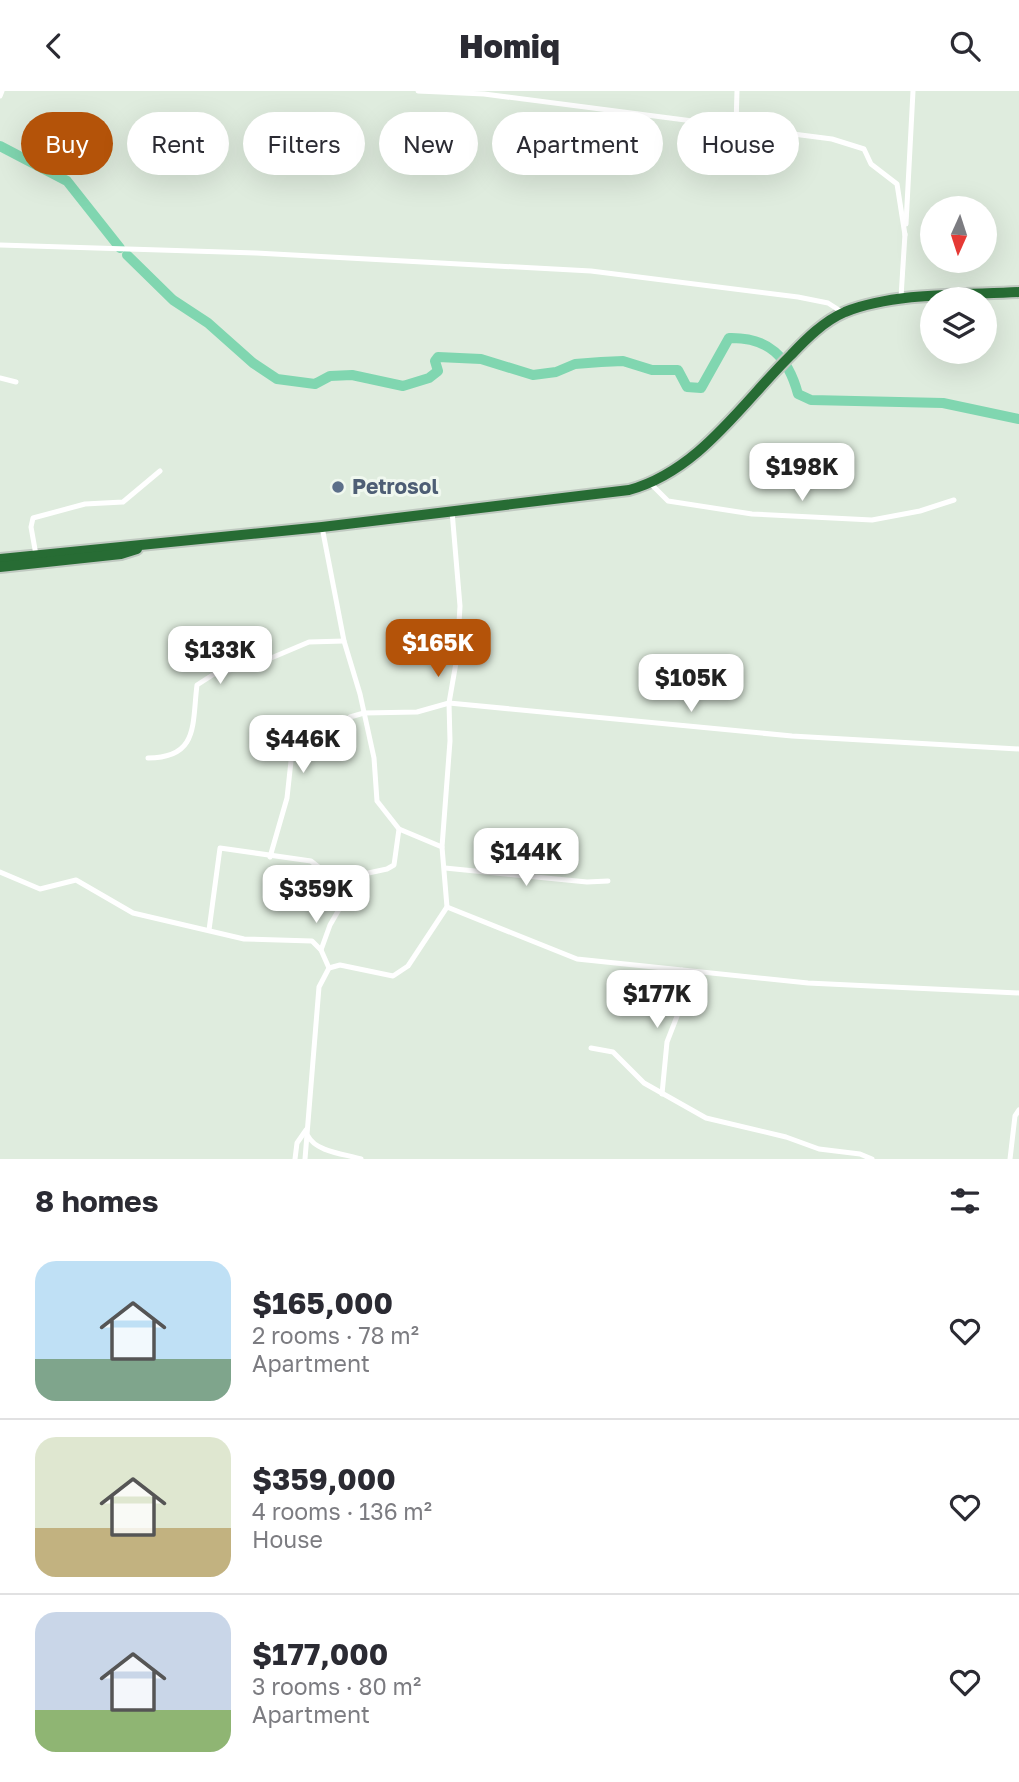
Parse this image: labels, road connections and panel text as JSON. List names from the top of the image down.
{
  "places": ["Petrosol"],
  "north": "bottom",
  "page": {
    "header": "Homiq",
    "chip": [
      "Buy",
      "Rent",
      "Filters",
      "New",
      "Apartment",
      "House"
    ],
    "price": [
      "$198K",
      "$165K",
      "$133K",
      "$105K",
      "$446K",
      "$144K",
      "$359K",
      "$177K"
    ],
    "heading": "8 homes",
    "list": [
      {
        "name": "$165,000",
        "note": "2 rooms · 78 m² · Apartment"
      },
      {
        "name": "$359,000",
        "note": "4 rooms · 136 m² · House"
      },
      {
        "name": "$177,000",
        "note": "3 rooms · 80 m² · Apartment"
      }
    ]
  }
}
